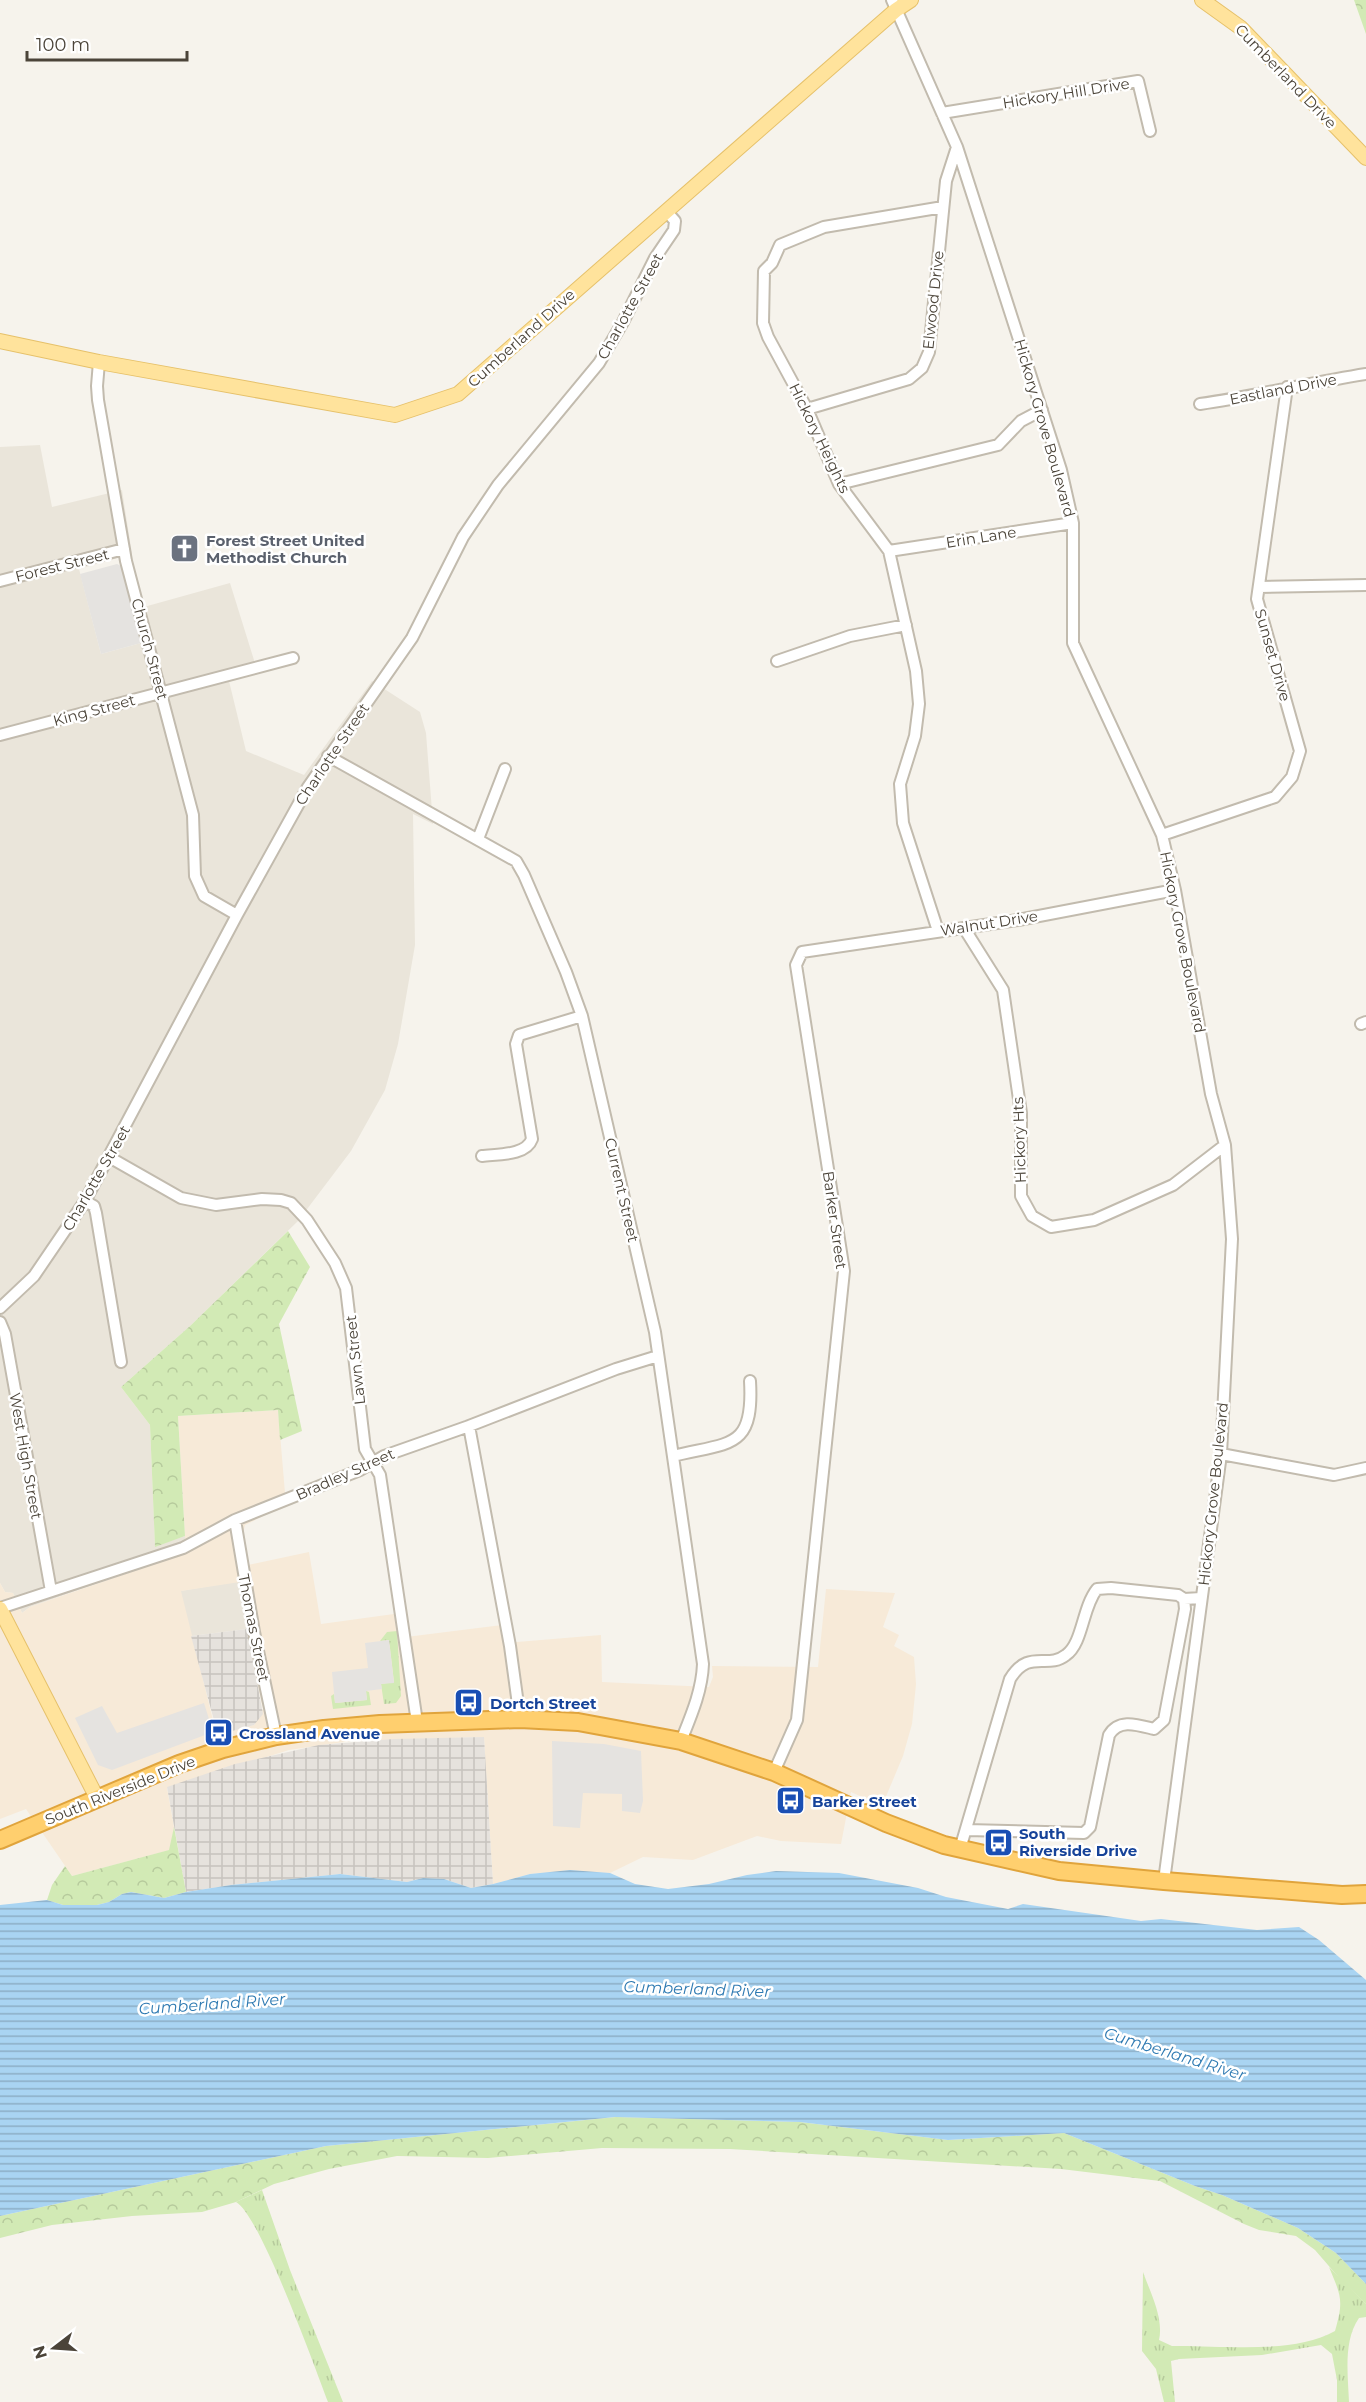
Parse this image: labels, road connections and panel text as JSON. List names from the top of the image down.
{
  "streets": {
    "highway": ["South Riverside Drive"],
    "main road": ["Cumberland Drive"],
    "street": [
      "Hickory Hill Drive",
      "Elwood Drive",
      "Charlotte Street",
      "Eastland Drive",
      "Hickory Grove Boulevard",
      "Hickory Heights",
      "Erin Lane",
      "Forest Street",
      "Church Street",
      "Sunset Drive",
      "King Street",
      "Walnut Drive",
      "Hickory Hts",
      "Current Street",
      "Barker Street",
      "Lawn Street",
      "West High Street",
      "Bradley Street",
      "Thomas Street"
    ]
  },
  "crossings": [
    ["Cumberland Drive", "Charlotte Street"],
    ["Cumberland Drive", "Hickory Grove Boulevard"],
    ["Cumberland Drive", "Church Street"],
    ["Hickory Hill Drive", "Hickory Grove Boulevard"],
    ["Elwood Drive", "Hickory Grove Boulevard"],
    ["Elwood Drive", "Hickory Heights"],
    ["Charlotte Street", "Church Street"],
    ["Charlotte Street", "Current Street"],
    ["Charlotte Street", "Lawn Street"],
    ["Eastland Drive", "Sunset Drive"],
    ["Hickory Grove Boulevard", "Erin Lane"],
    ["Hickory Grove Boulevard", "Sunset Drive"],
    ["Hickory Grove Boulevard", "Walnut Drive"],
    ["Hickory Grove Boulevard", "Hickory Hts"],
    ["Hickory Grove Boulevard", "South Riverside Drive"],
    ["Hickory Heights", "Erin Lane"],
    ["Hickory Heights", "Walnut Drive"],
    ["Forest Street", "Church Street"],
    ["Church Street", "King Street"],
    ["Walnut Drive", "Hickory Hts"],
    ["Walnut Drive", "Barker Street"],
    ["Current Street", "Bradley Street"],
    ["Current Street", "South Riverside Drive"],
    ["Barker Street", "South Riverside Drive"],
    ["Lawn Street", "Bradley Street"],
    ["Lawn Street", "South Riverside Drive"],
    ["West High Street", "Bradley Street"],
    ["Bradley Street", "Thomas Street"],
    ["Thomas Street", "South Riverside Drive"]
  ],
  "water": ["Cumberland River"],
  "places": {
    "church": ["Forest Street United Methodist Church"],
    "bus stop": [
      "Dortch Street",
      "Crossland Avenue",
      "Barker Street",
      "South Riverside Drive"
    ]
  },
  "scale_bar": "100 m",
  "north": "left"
}
